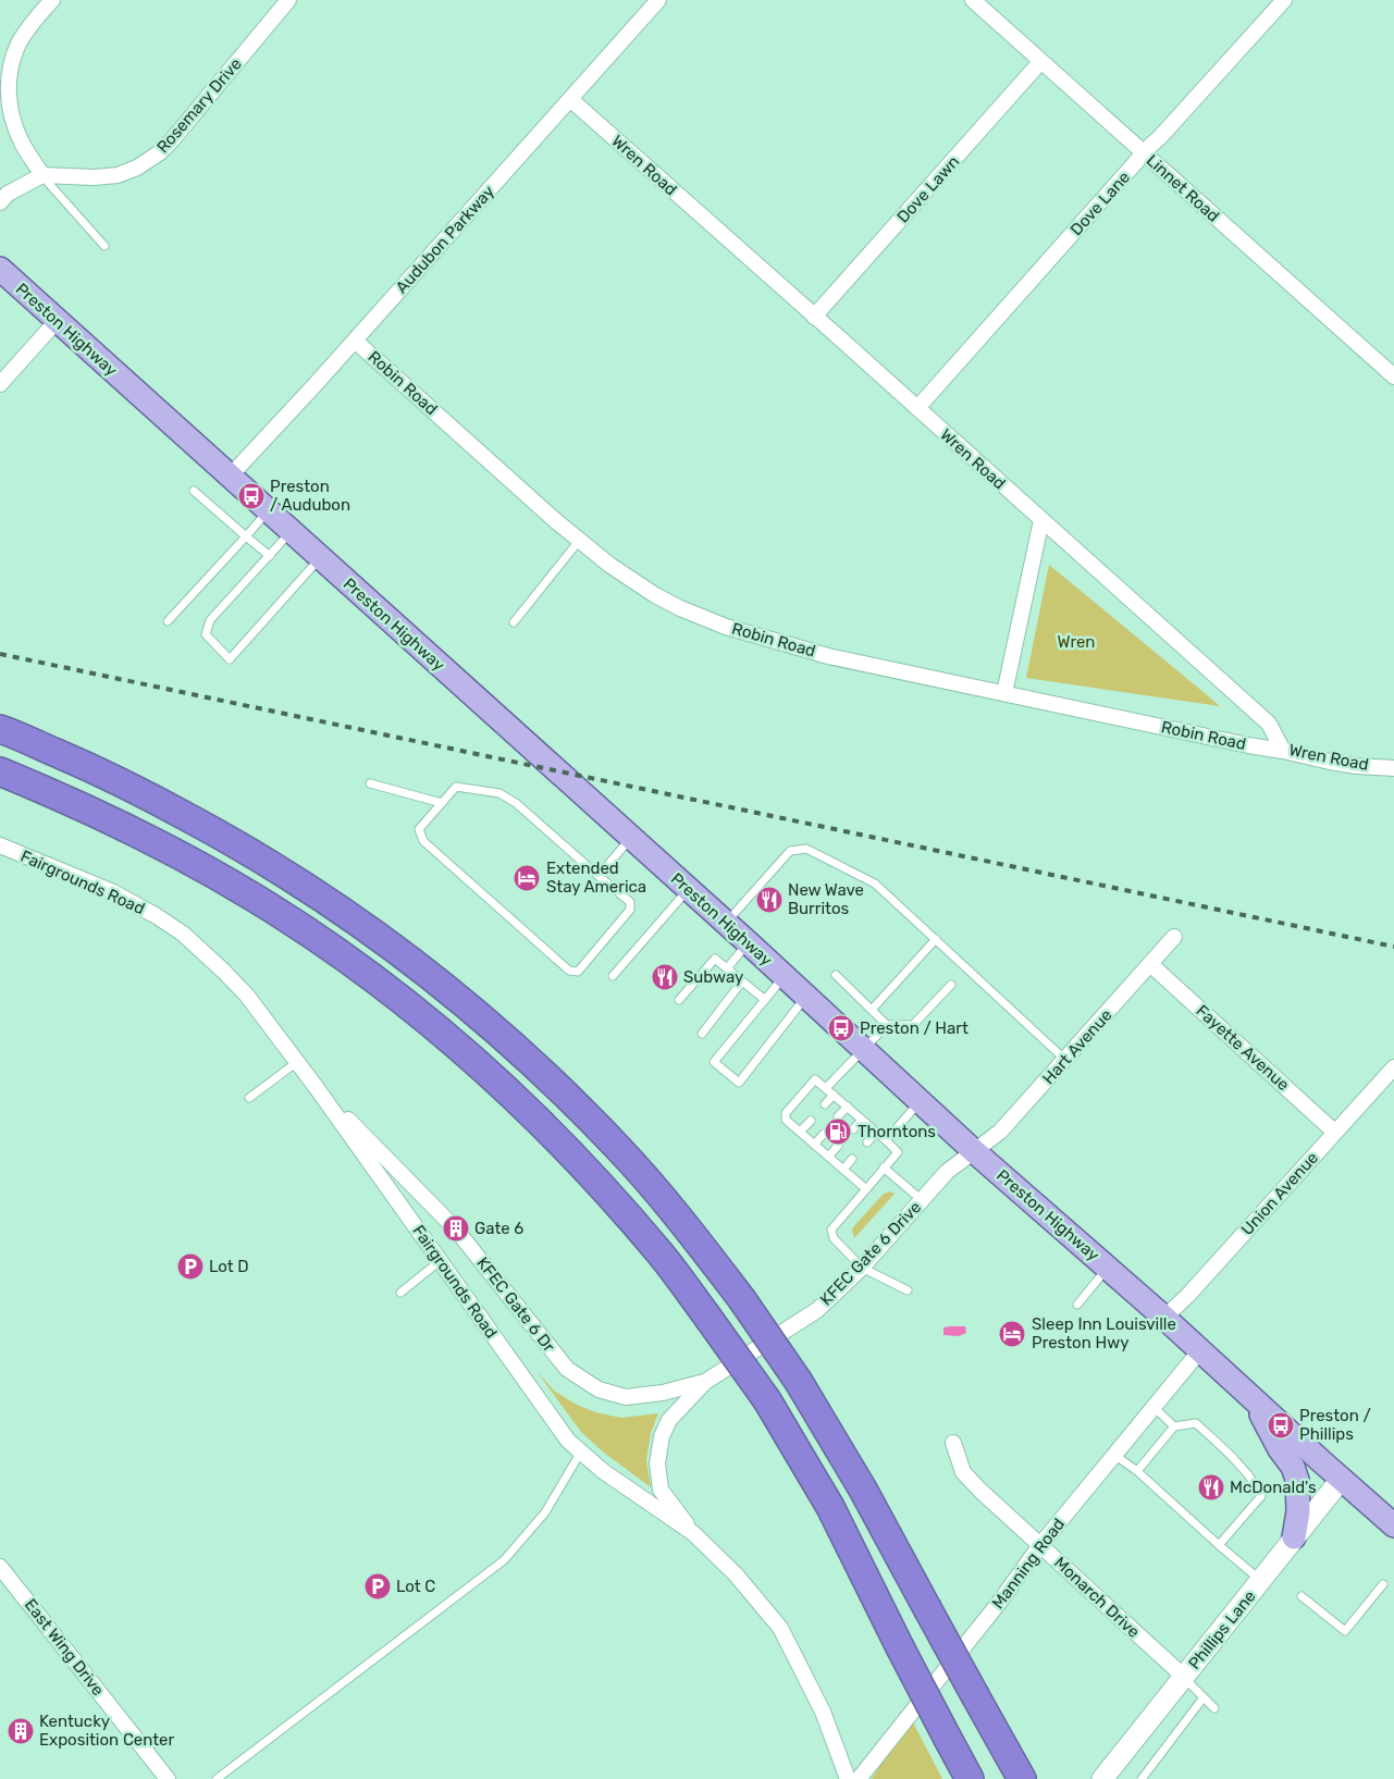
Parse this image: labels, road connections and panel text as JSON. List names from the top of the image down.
{
  "streets": {
    "main road": ["Preston Highway", "Phillips Lane"],
    "street": [
      "Rosemary Drive",
      "Wren Road",
      "Linnet Road",
      "Dove Lawn",
      "Dove Lane",
      "Audubon Parkway",
      "Robin Road",
      "Fairgrounds Road",
      "Hart Avenue",
      "Fayette Avenue",
      "Union Avenue",
      "KFEC Gate 6 Drive",
      "KFEC Gate 6 Dr",
      "Manning Road",
      "Monarch Drive",
      "East Wing Drive"
    ]
  },
  "crossings": [
    ["Wren Road", "Dove Lawn"],
    ["Wren Road", "Dove Lane"],
    ["Wren Road", "Audubon Parkway"],
    ["Wren Road", "Robin Road"],
    ["Linnet Road", "Dove Lawn"],
    ["Linnet Road", "Dove Lane"],
    ["Audubon Parkway", "Preston Highway"],
    ["Audubon Parkway", "Robin Road"],
    ["Preston Highway", "Hart Avenue"],
    ["Preston Highway", "Union Avenue"],
    ["Preston Highway", "KFEC Gate 6 Drive"],
    ["Preston Highway", "Manning Road"],
    ["Preston Highway", "Phillips Lane"],
    ["Fairgrounds Road", "KFEC Gate 6 Dr"],
    ["Hart Avenue", "Fayette Avenue"],
    ["Hart Avenue", "KFEC Gate 6 Drive"],
    ["Fayette Avenue", "Union Avenue"],
    ["KFEC Gate 6 Drive", "KFEC Gate 6 Dr"],
    ["Manning Road", "Monarch Drive"],
    ["Monarch Drive", "Phillips Lane"]
  ],
  "parks": ["Wren"],
  "places": {
    "bus stop": ["Preston / Audubon", "Preston / Hart", "Preston / Phillips"],
    "hotel": ["Extended Stay America", "Sleep Inn Louisville Preston Hwy"],
    "restaurant": ["New Wave Burritos", "Subway", "McDonald's"],
    "fuel station": ["Thorntons"],
    "building": ["Gate 6", "Kentucky Exposition Center"],
    "parking": ["Lot D", "Lot C"]
  }
}
